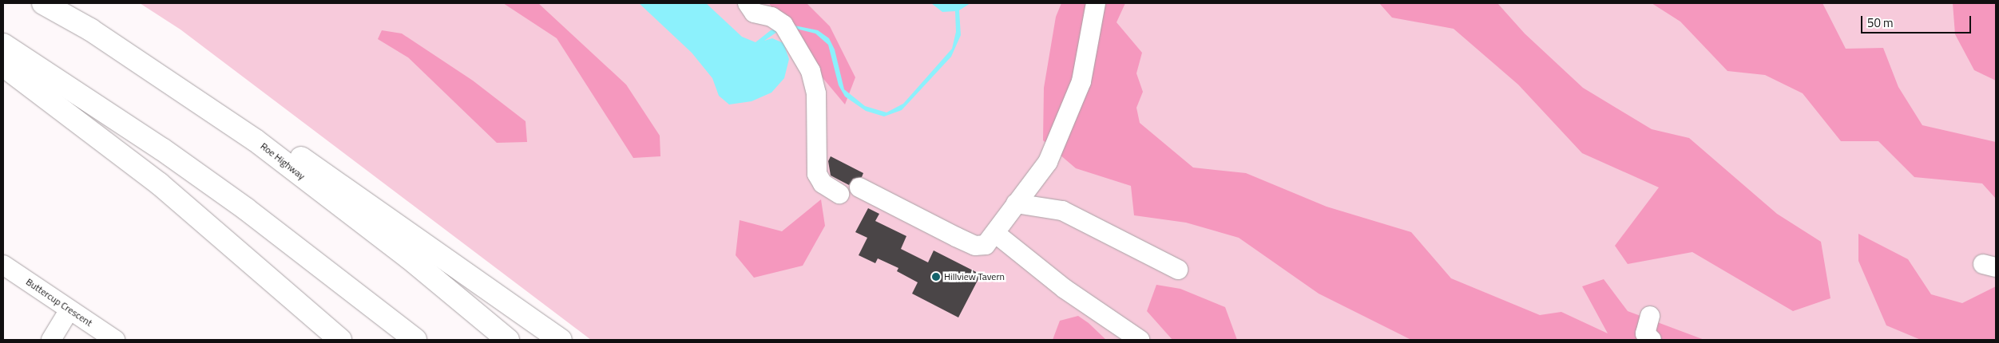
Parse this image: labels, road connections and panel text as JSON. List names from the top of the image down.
{
  "streets": {
    "highway": ["Roe Highway"],
    "street": ["Buttercup Crescent"]
  },
  "places": ["Hillview Tavern"],
  "scale_bar": "50 m"
}
